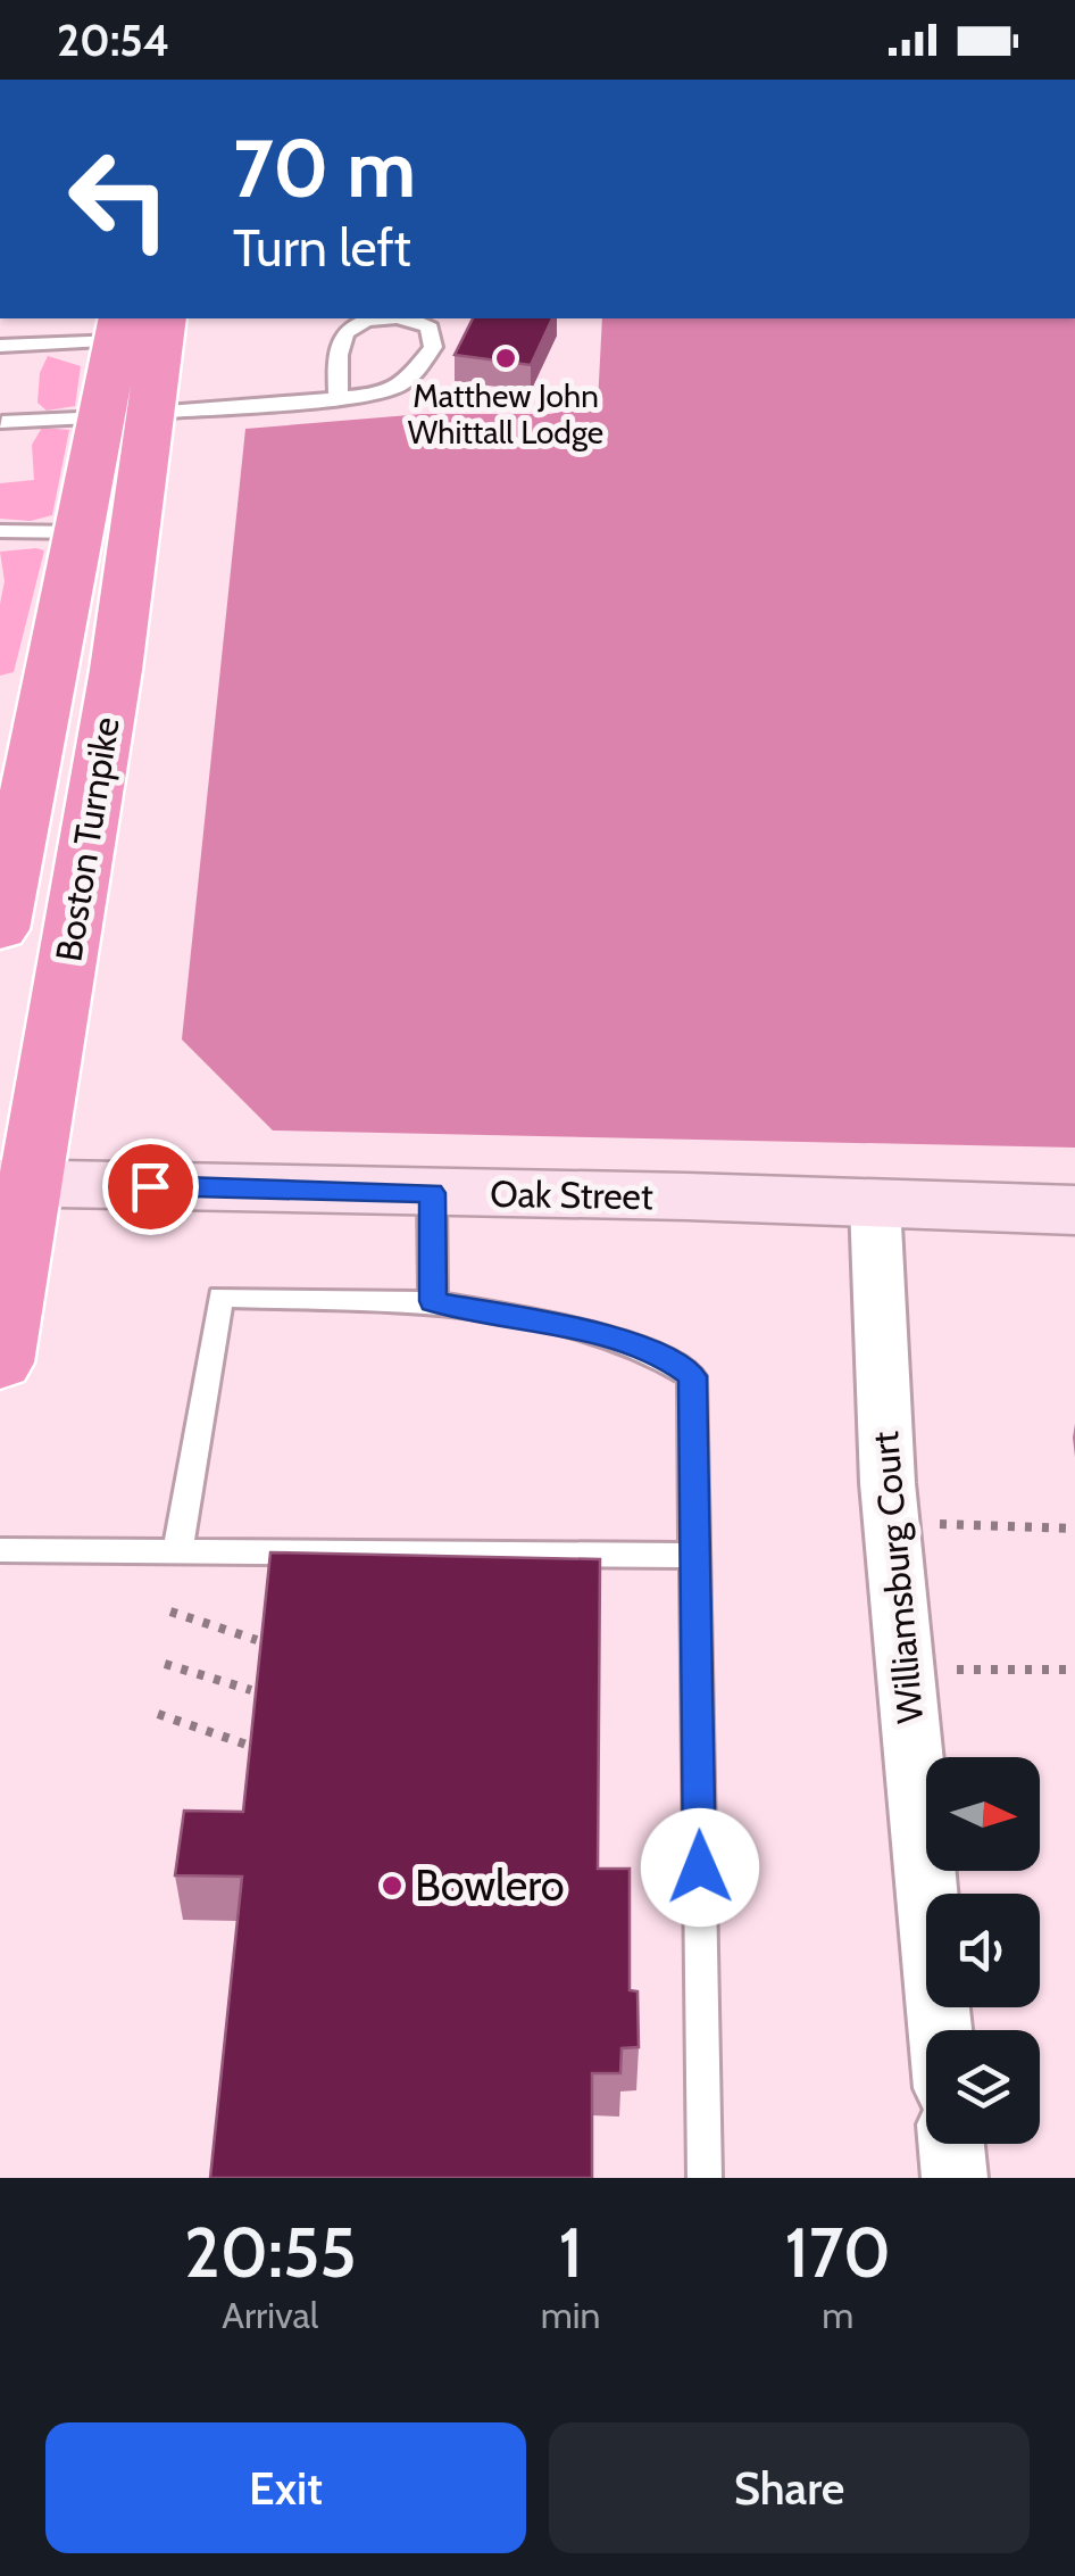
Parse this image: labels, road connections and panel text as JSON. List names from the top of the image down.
{
  "streets": {
    "highway": ["Boston Turnpike"],
    "street": ["Oak Street", "Williamsburg Court"]
  },
  "crossings": [
    ["Boston Turnpike", "Oak Street"],
    ["Oak Street", "Williamsburg Court"]
  ],
  "places": ["Matthew John Whittall Lodge", "Bowlero"],
  "north": "right",
  "page": {
    "status": "20:54",
    "turn": ["70 m", "Turn left"],
    "eta": [
      "20:55",
      "Arrival",
      "1",
      "min",
      "170",
      "m"
    ],
    "buttons": ["Exit", "Share"]
  }
}
